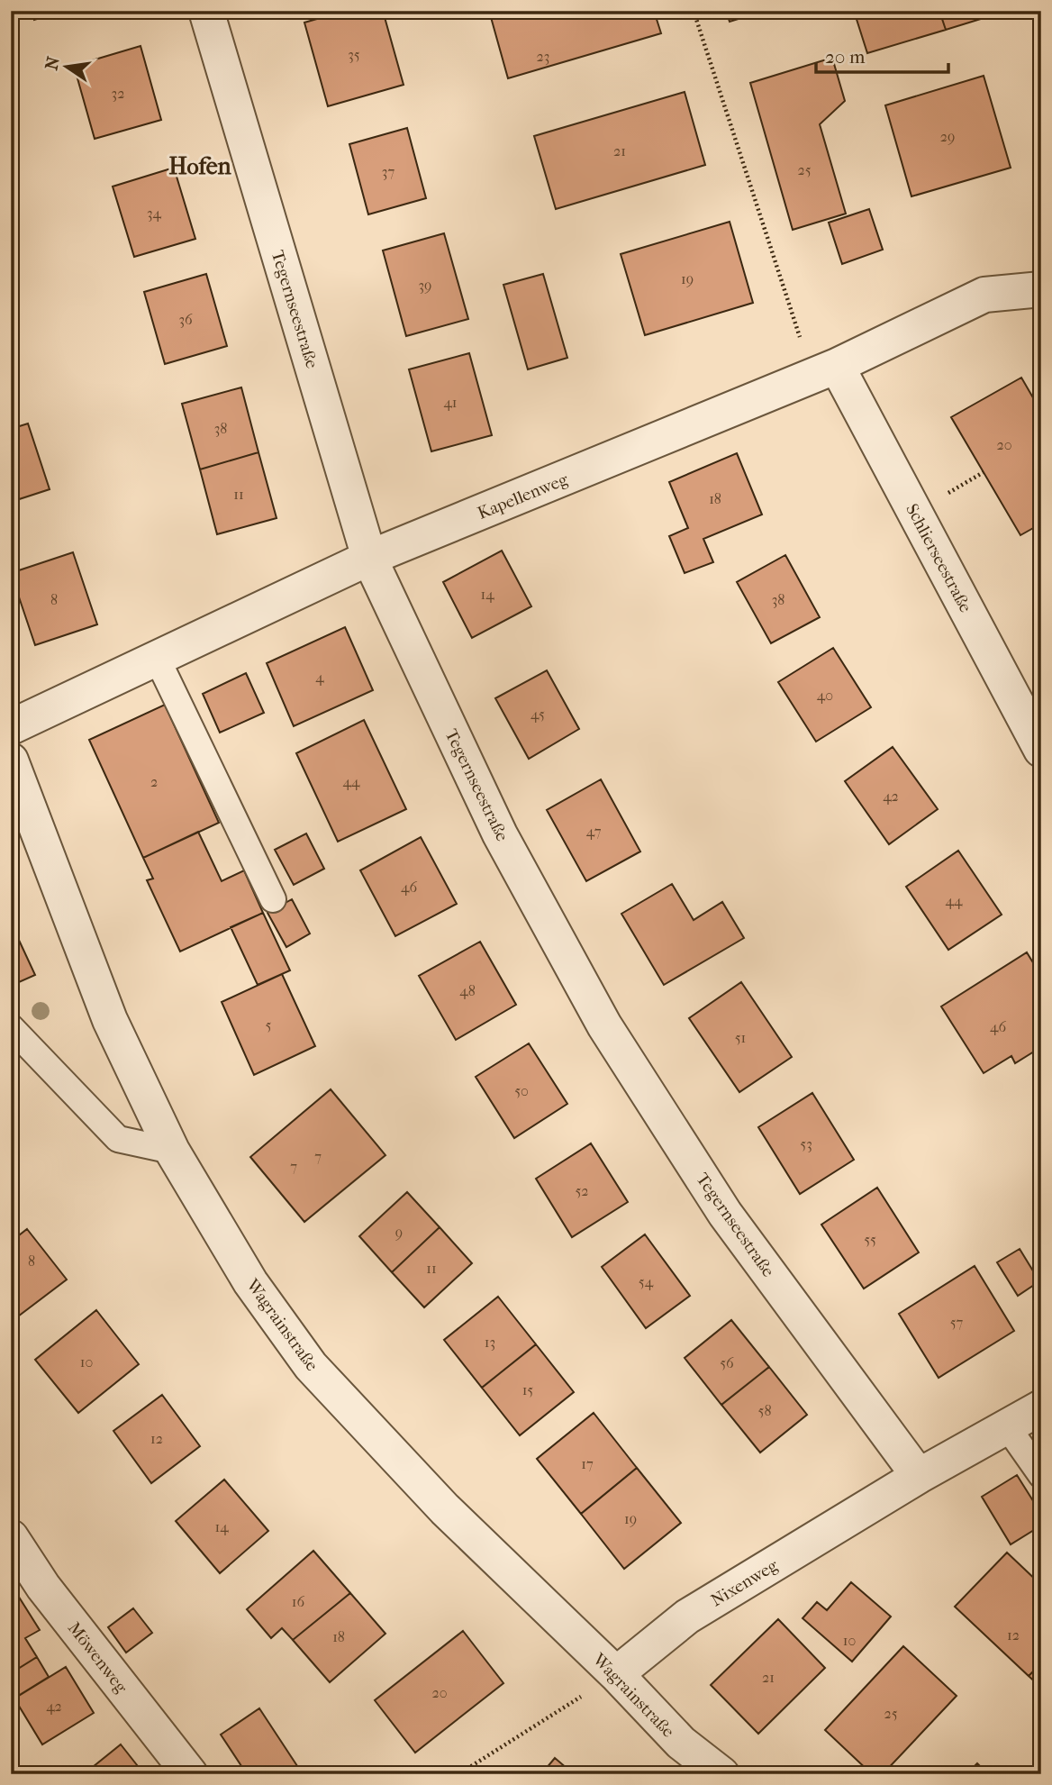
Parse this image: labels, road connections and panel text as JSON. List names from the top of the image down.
{
  "streets": {
    "street": [
      "Tegernseestraße",
      "Kapellenweg",
      "Schlierseestraße",
      "Wagrainstraße",
      "Nixenweg",
      "Möwenweg"
    ]
  },
  "crossings": [
    ["Tegernseestraße", "Kapellenweg"],
    ["Tegernseestraße", "Nixenweg"],
    ["Kapellenweg", "Schlierseestraße"],
    ["Wagrainstraße", "Nixenweg"]
  ],
  "districts": ["Hofen"],
  "house_numbers": [
    "35",
    "23",
    "32",
    "29",
    "21",
    "25",
    "37",
    "34",
    "19",
    "39",
    "36",
    "41",
    "38",
    "20",
    "11",
    "18",
    "14",
    "8",
    "38",
    "4",
    "40",
    "45",
    "2",
    "44",
    "42",
    "47",
    "46",
    "44",
    "48",
    "5",
    "46",
    "51",
    "50",
    "53",
    "7",
    "7",
    "52",
    "9",
    "55",
    "8",
    "11",
    "54",
    "57",
    "13",
    "10",
    "56",
    "15",
    "58",
    "12",
    "17",
    "19",
    "14",
    "16",
    "12",
    "18",
    "10",
    "21",
    "20",
    "42",
    "25"
  ],
  "scale_bar": "20 m",
  "north": "left"
}
